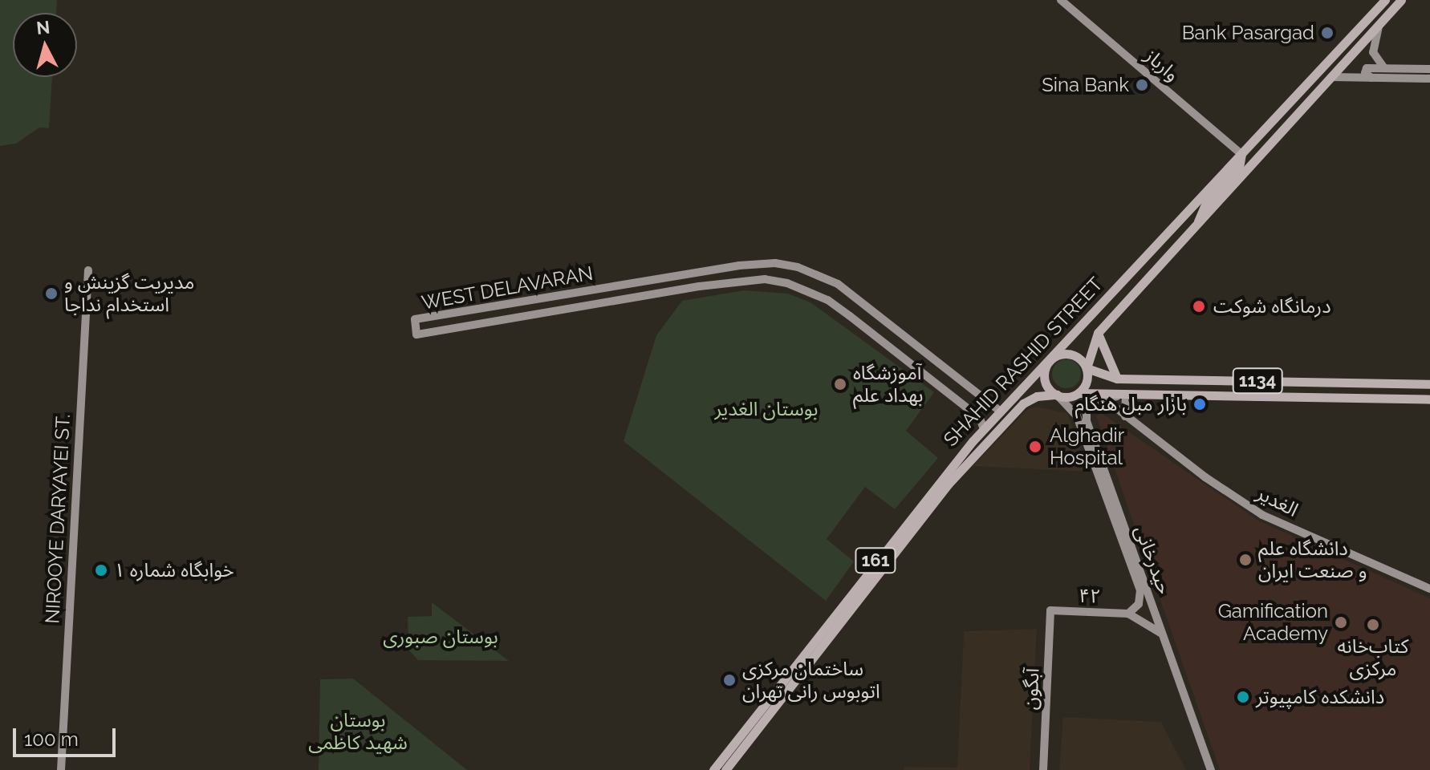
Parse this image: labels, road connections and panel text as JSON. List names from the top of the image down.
{
  "streets": {
    "main road": [
      "وارباز",
      "WEST DELAVARAN",
      "SHAHID RASHID STREET",
      "1134",
      "الغدیر",
      "NIROOYE DARYAYEI ST.",
      "حیدرخانی",
      "161",
      "۴۲",
      "آبگون"
    ]
  },
  "crossings": [
    ["وارباز", "SHAHID RASHID STREET"],
    ["WEST DELAVARAN", "SHAHID RASHID STREET"],
    ["SHAHID RASHID STREET", "1134"],
    ["SHAHID RASHID STREET", "حیدرخانی"],
    ["1134", "الغدیر"],
    ["1134", "حیدرخانی"],
    ["الغدیر", "حیدرخانی"],
    ["حیدرخانی", "۴۲"],
    ["۴۲", "آبگون"]
  ],
  "parks": ["بوستان الغدیر", "بوستان صبوری", "بوستان شهید کاظمی"],
  "places": [
    "Bank Pasargad",
    "Sina Bank",
    "مدیریت گزینش و استخدام نداجا",
    "درمانگاه شوکت",
    "آموزشگاه بهداد علم",
    "بازار مبل هنگام",
    "Alghadir Hospital",
    "دانشگاه علم و صنعت ایران",
    "خوابگاه شماره ۱",
    "Gamification Academy",
    "کتاب‌خانه مرکزی",
    "ساختمان مرکزی اتوبوس رانی تهران",
    "دانشکده کامپیوتر"
  ],
  "scale_bar": "100 m",
  "north": "top"
}
